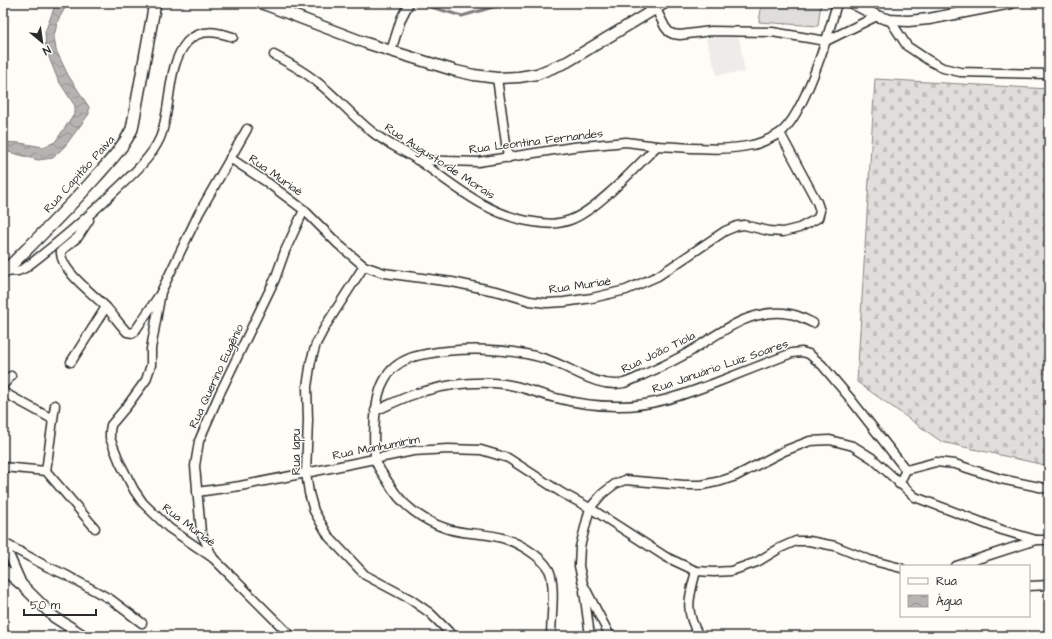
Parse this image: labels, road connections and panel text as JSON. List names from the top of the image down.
{
  "streets": {
    "main road": ["Rua Capitão Paiva"],
    "street": [
      "Rua Leontina Fernandes",
      "Rua Augusto de Morais",
      "Rua Muriaé",
      "Rua João Tiola",
      "Rua Januário Luiz Soares",
      "Rua Querino Eugênio",
      "Rua Manhumirim",
      "Rua Iapu"
    ]
  },
  "crossings": [
    ["Rua Leontina Fernandes", "Rua Augusto de Morais"],
    ["Rua Muriaé", "Rua Querino Eugênio"],
    ["Rua Muriaé", "Rua Iapu"],
    ["Rua João Tiola", "Rua Januário Luiz Soares"],
    ["Rua João Tiola", "Rua Manhumirim"],
    ["Rua Querino Eugênio", "Rua Manhumirim"],
    ["Rua Manhumirim", "Rua Iapu"]
  ],
  "legend": ["Rua", "Água"],
  "scale_bar": "50 m",
  "north": "bottom right"
}
